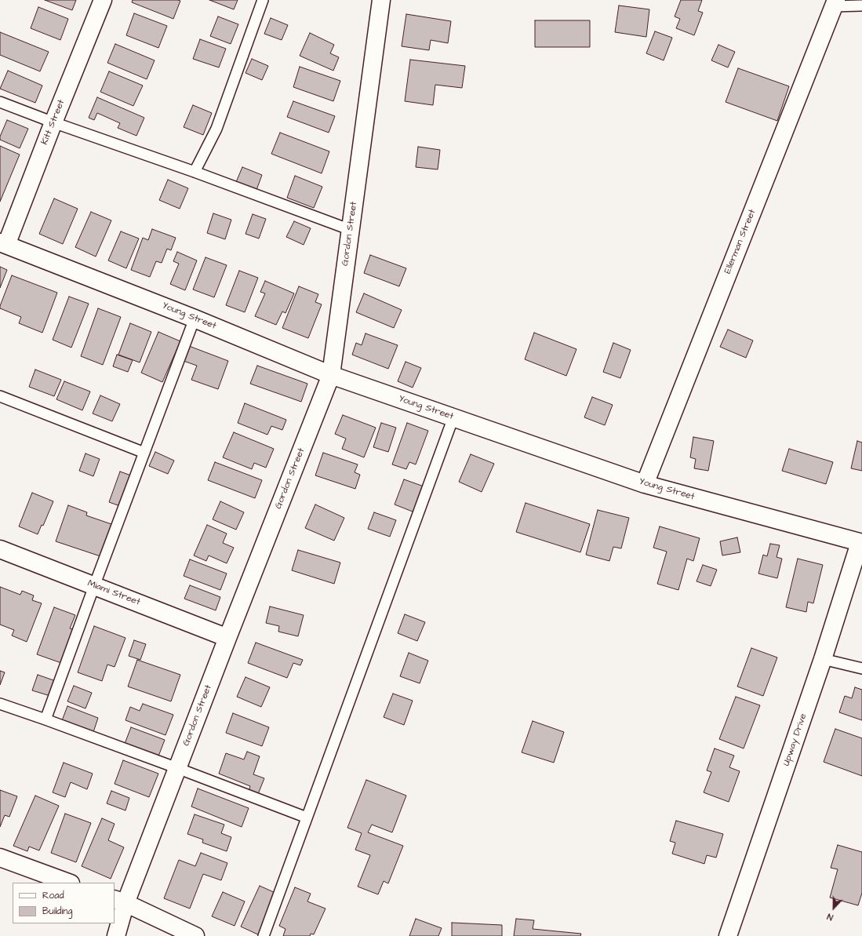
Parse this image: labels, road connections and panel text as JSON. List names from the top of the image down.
{
  "streets": {
    "street": [
      "Kitt Street",
      "Gordon Street",
      "Ellerman Street",
      "Young Street",
      "Miami Street",
      "Upway Drive"
    ]
  },
  "crossings": [
    ["Kitt Street", "Young Street"],
    ["Gordon Street", "Young Street"],
    ["Gordon Street", "Miami Street"],
    ["Ellerman Street", "Young Street"],
    ["Young Street", "Upway Drive"]
  ],
  "legend": ["Road", "Building"],
  "north": "bottom"
}
